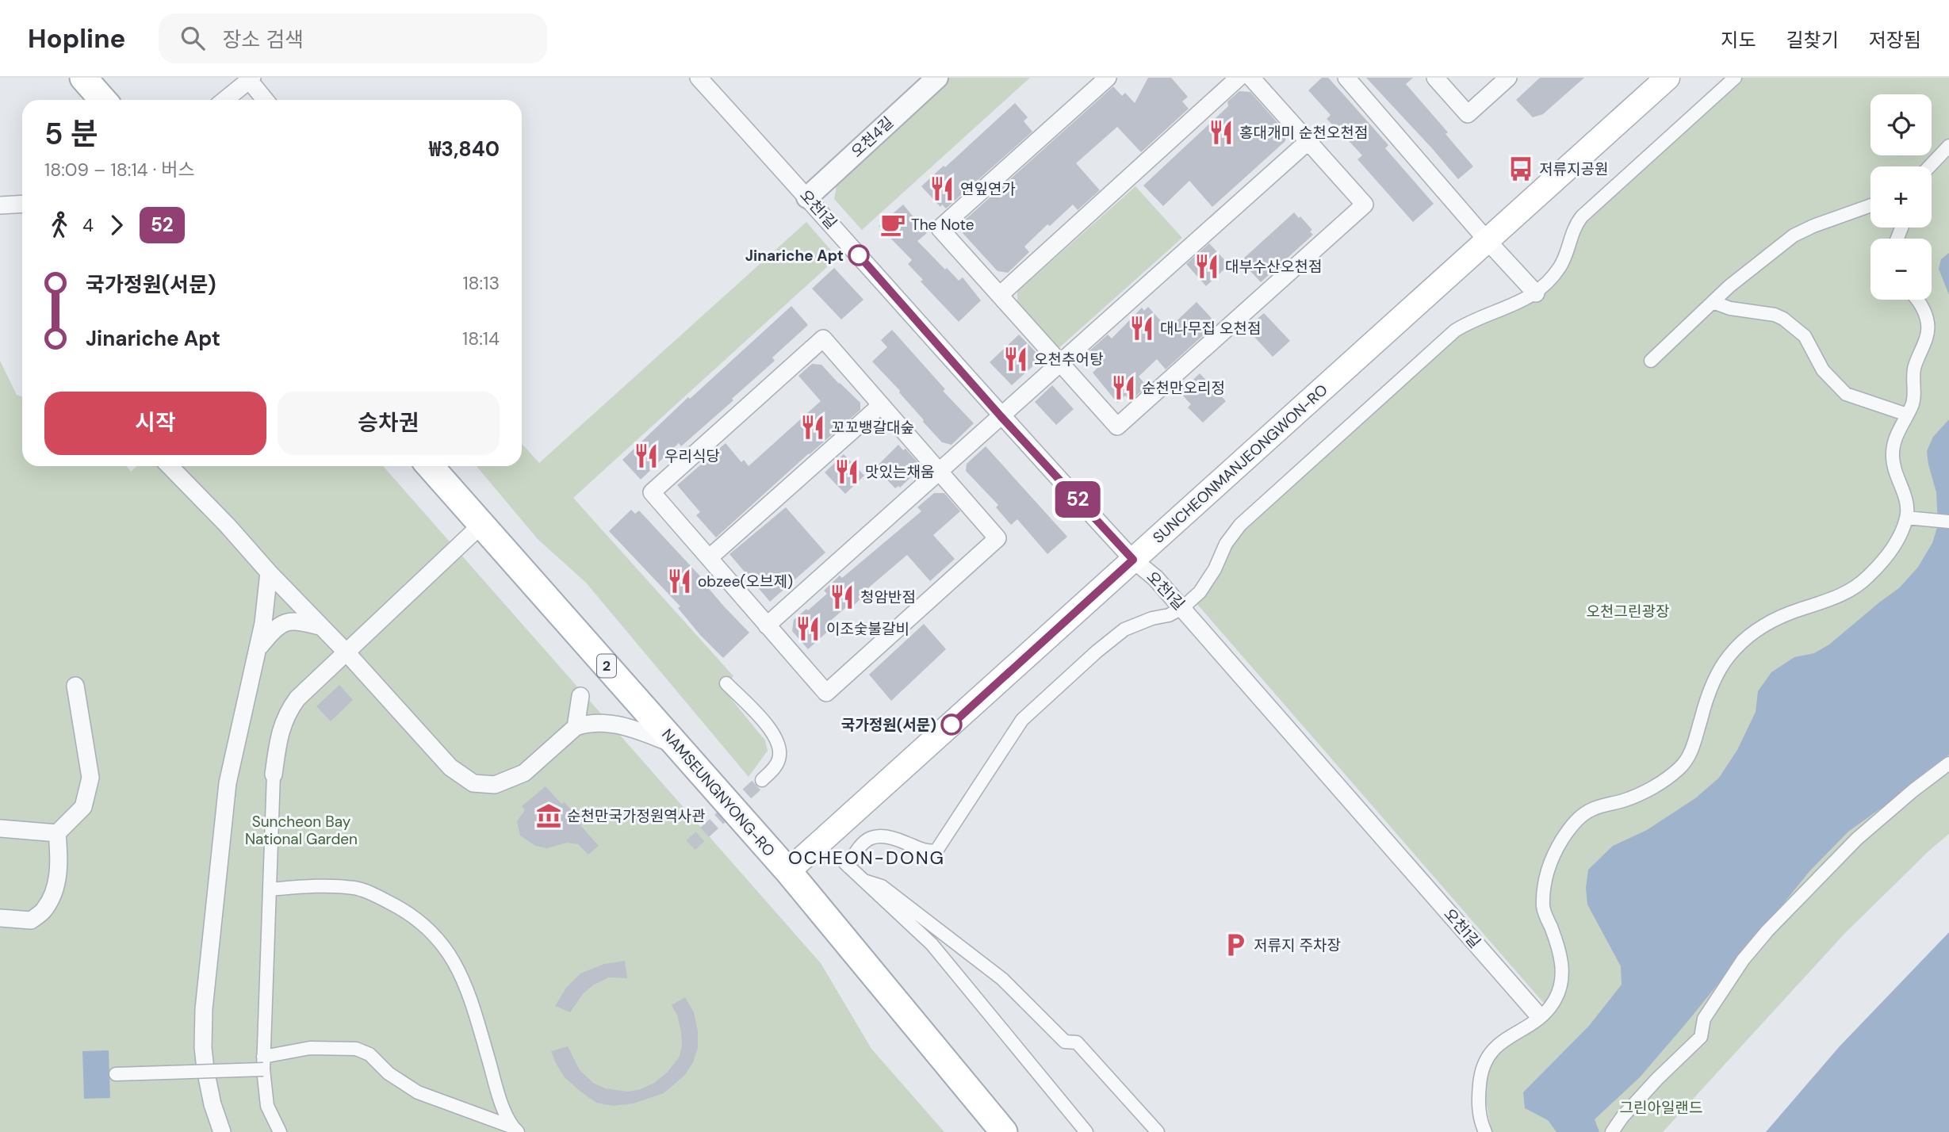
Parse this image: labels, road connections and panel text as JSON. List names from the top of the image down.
{
  "streets": {
    "main road": ["SUNCHEONMANJEONGWON-RO", "2", "NAMSEUNGNYONG-RO"],
    "street": ["오천4길", "오천1길"]
  },
  "crossings": [
    ["오천4길", "오천1길"],
    ["오천1길", "SUNCHEONMANJEONGWON-RO"],
    ["SUNCHEONMANJEONGWON-RO", "NAMSEUNGNYONG-RO"]
  ],
  "districts": ["OCHEON-DONG"],
  "parks": ["오천그린광장", "Suncheon Bay National Garden", "그린아일랜드"],
  "places": {
    "restaurant": [
      "홍대개미 순천오천점",
      "연잎연가",
      "대부수산오천점",
      "대나무집 오천점",
      "오천추어탕",
      "순천만오리정",
      "꼬꼬뱅갈대숲",
      "우리식당",
      "맛있는채움",
      "obzee(오브제)",
      "청암반점",
      "이조숯불갈비"
    ],
    "bus stop": ["저류지공원"],
    "cafe": ["The Note"],
    "other": ["Jinariche Apt", "국가정원(서문)"],
    "museum": ["순천만국가정원역사관"],
    "parking": ["저류지 주차장"]
  },
  "lines": ["bus line 52"],
  "page": {
    "header": "Hopline",
    "search": "장소 검색",
    "nav": ["지도", "길찾기", "저장됨"],
    "on_map": "52",
    "map_buttons": ["+", "−"],
    "heading": ["5 분", "18:09 – 18:14 · 버스", "₩3,840"],
    "legs": ["4", "52"],
    "list": [
      {
        "name": "국가정원(서문)",
        "value": "18:13"
      },
      {
        "name": "Jinariche Apt",
        "value": "18:14"
      }
    ],
    "buttons": ["시작", "승차권"]
  }
}
